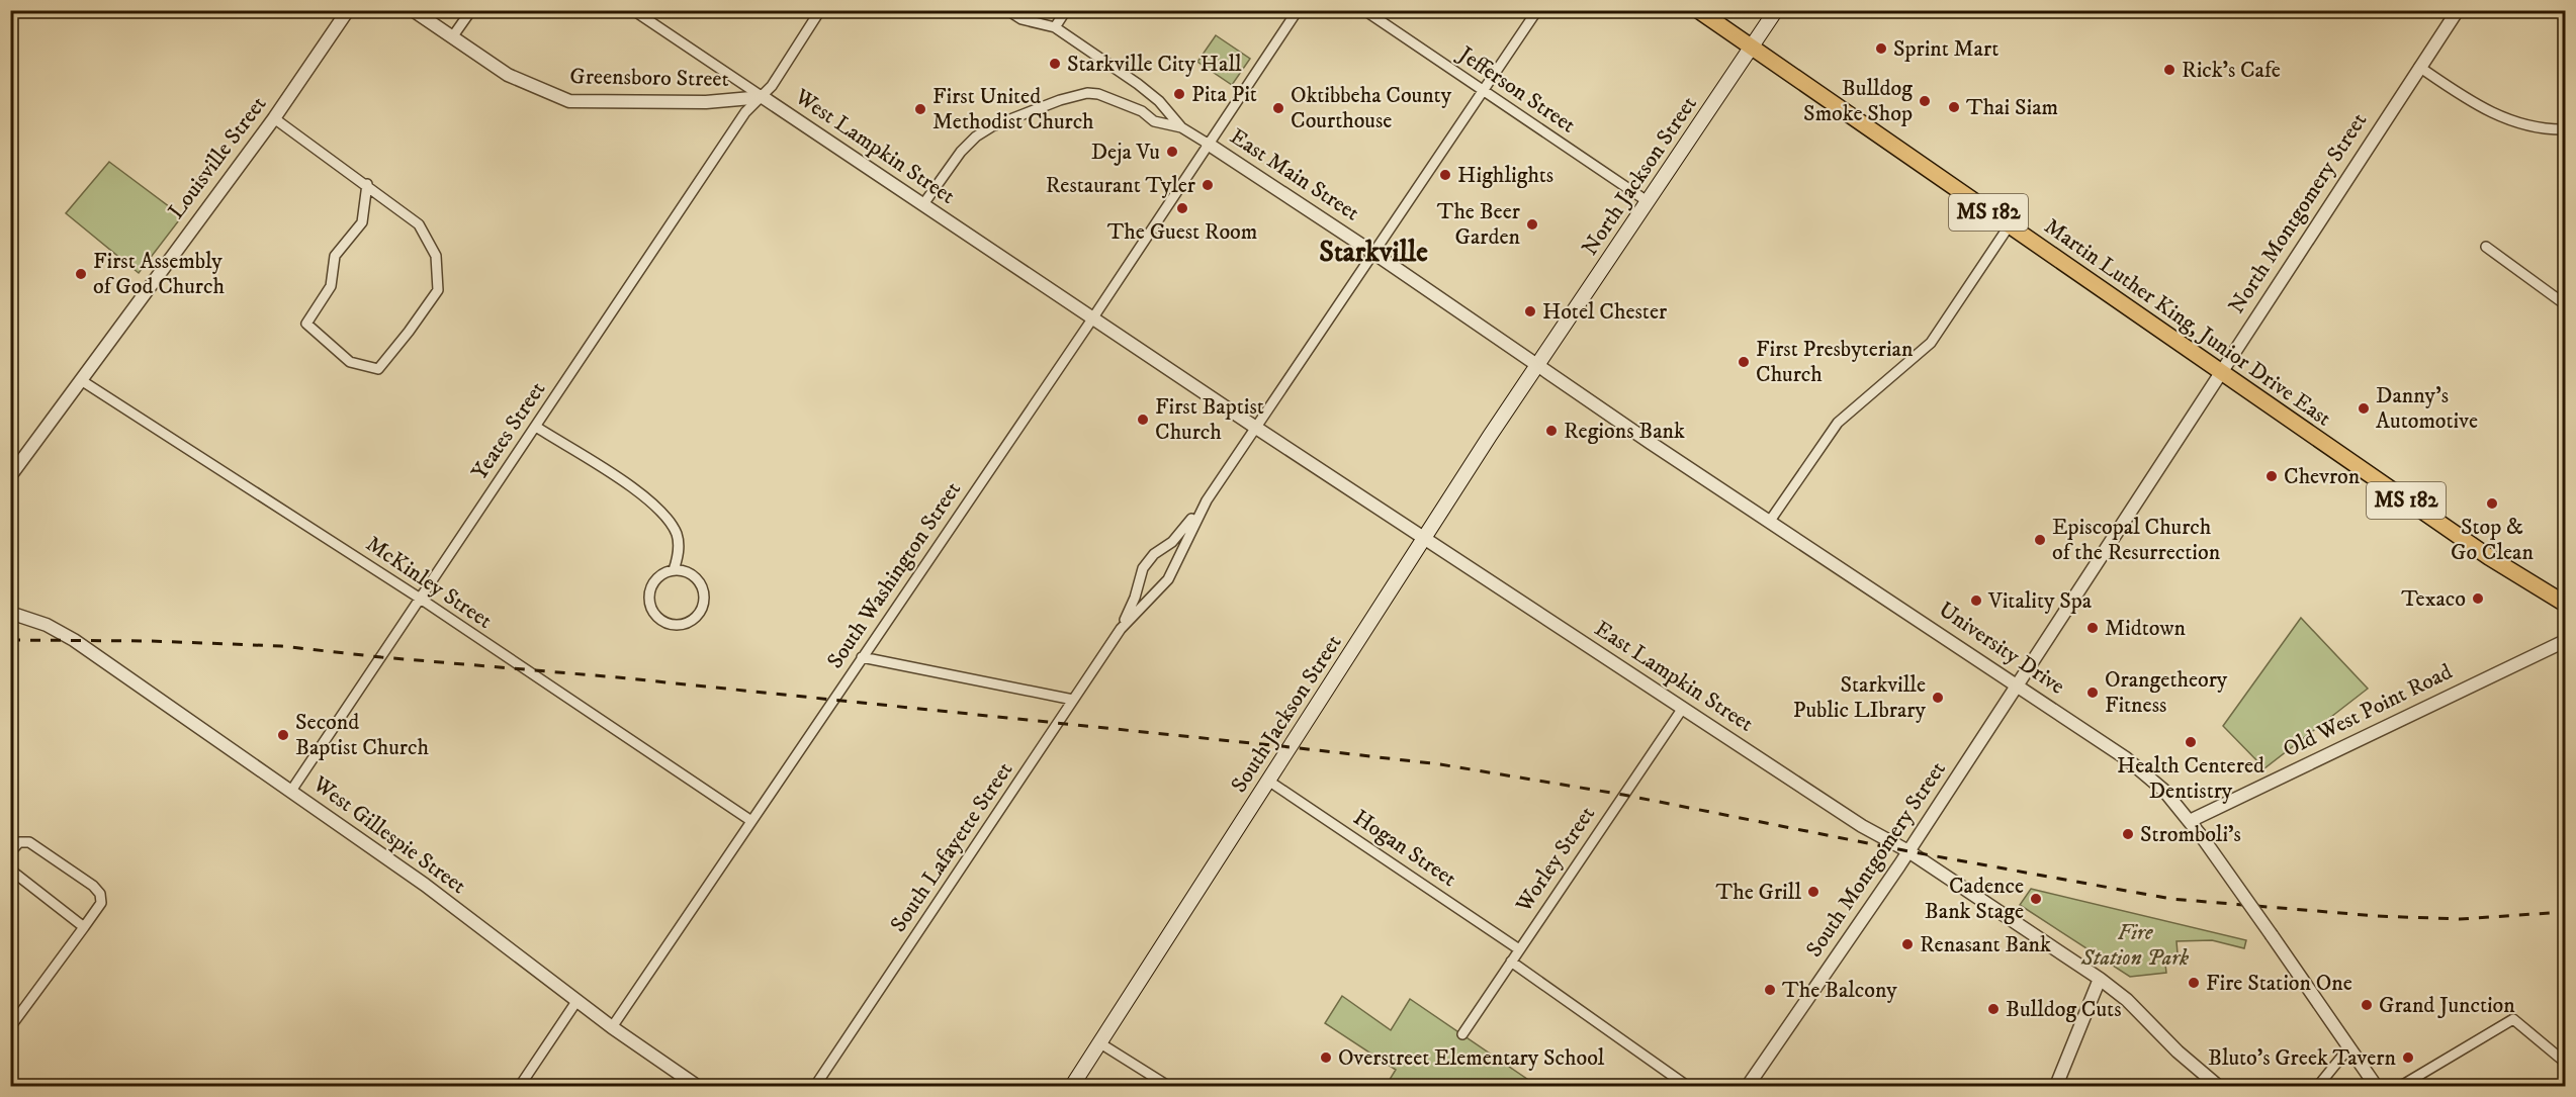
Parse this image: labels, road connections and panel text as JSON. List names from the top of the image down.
{
  "streets": {
    "main road": [
      "North Jackson Street",
      "MS 182",
      "Martin Luther King, Junior Drive East",
      "South Jackson Street"
    ],
    "street": [
      "Greensboro Street",
      "Jefferson Street",
      "West Lampkin Street",
      "Louisville Street",
      "East Main Street",
      "North Montgomery Street",
      "Yeates Street",
      "South Washington Street",
      "McKinley Street",
      "University Drive",
      "East Lampkin Street",
      "Old West Point Road",
      "West Gillespie Street",
      "South Lafayette Street",
      "Hogan Street",
      "Worley Street",
      "South Montgomery Street"
    ]
  },
  "crossings": [
    ["Greensboro Street", "West Lampkin Street"],
    ["Greensboro Street", "Yeates Street"],
    ["Jefferson Street", "North Jackson Street"],
    ["Jefferson Street", "South Lafayette Street"],
    ["West Lampkin Street", "Yeates Street"],
    ["West Lampkin Street", "South Washington Street"],
    ["West Lampkin Street", "East Lampkin Street"],
    ["Louisville Street", "McKinley Street"],
    ["East Main Street", "North Jackson Street"],
    ["East Main Street", "South Washington Street"],
    ["East Main Street", "University Drive"],
    ["East Main Street", "South Jackson Street"],
    ["East Main Street", "South Lafayette Street"],
    ["North Jackson Street", "Martin Luther King, Junior Drive East"],
    ["North Jackson Street", "University Drive"],
    ["North Jackson Street", "South Jackson Street"],
    ["North Montgomery Street", "Martin Luther King, Junior Drive East"],
    ["North Montgomery Street", "University Drive"],
    ["North Montgomery Street", "South Montgomery Street"],
    ["Yeates Street", "McKinley Street"],
    ["Yeates Street", "West Gillespie Street"],
    ["South Washington Street", "McKinley Street"],
    ["South Washington Street", "East Lampkin Street"],
    ["South Washington Street", "West Gillespie Street"],
    ["University Drive", "Old West Point Road"],
    ["University Drive", "South Jackson Street"],
    ["University Drive", "South Montgomery Street"],
    ["East Lampkin Street", "South Jackson Street"],
    ["East Lampkin Street", "South Lafayette Street"],
    ["East Lampkin Street", "Worley Street"],
    ["East Lampkin Street", "South Montgomery Street"],
    ["South Jackson Street", "Hogan Street"],
    ["Hogan Street", "Worley Street"]
  ],
  "districts": ["Starkville"],
  "parks": ["Fire Station Park"],
  "places": [
    "Sprint Mart",
    "Starkville City Hall",
    "Rick's Cafe",
    "Pita Pit",
    "Bulldog Smoke Shop",
    "Thai Siam",
    "Oktibbeha County Courthouse",
    "First United Methodist Church",
    "Deja Vu",
    "Highlights",
    "Restaurant Tyler",
    "The Guest Room",
    "The Beer Garden",
    "First Assembly of God Church",
    "Hotel Chester",
    "First Presbyterian Church",
    "Danny's Automotive",
    "First Baptist Church",
    "Regions Bank",
    "Chevron",
    "Stop & Go Clean",
    "Episcopal Church of the Resurrection",
    "Texaco",
    "Vitality Spa",
    "Midtown",
    "Orangetheory Fitness",
    "Starkville Public LIbrary",
    "Second Baptist Church",
    "Health Centered Dentistry",
    "Stromboli's",
    "The Grill",
    "Cadence Bank Stage",
    "Renasant Bank",
    "Fire Station One",
    "The Balcony",
    "Grand Junction",
    "Bulldog Cuts",
    "Overstreet Elementary School",
    "Bluto's Greek Tavern"
  ]
}
